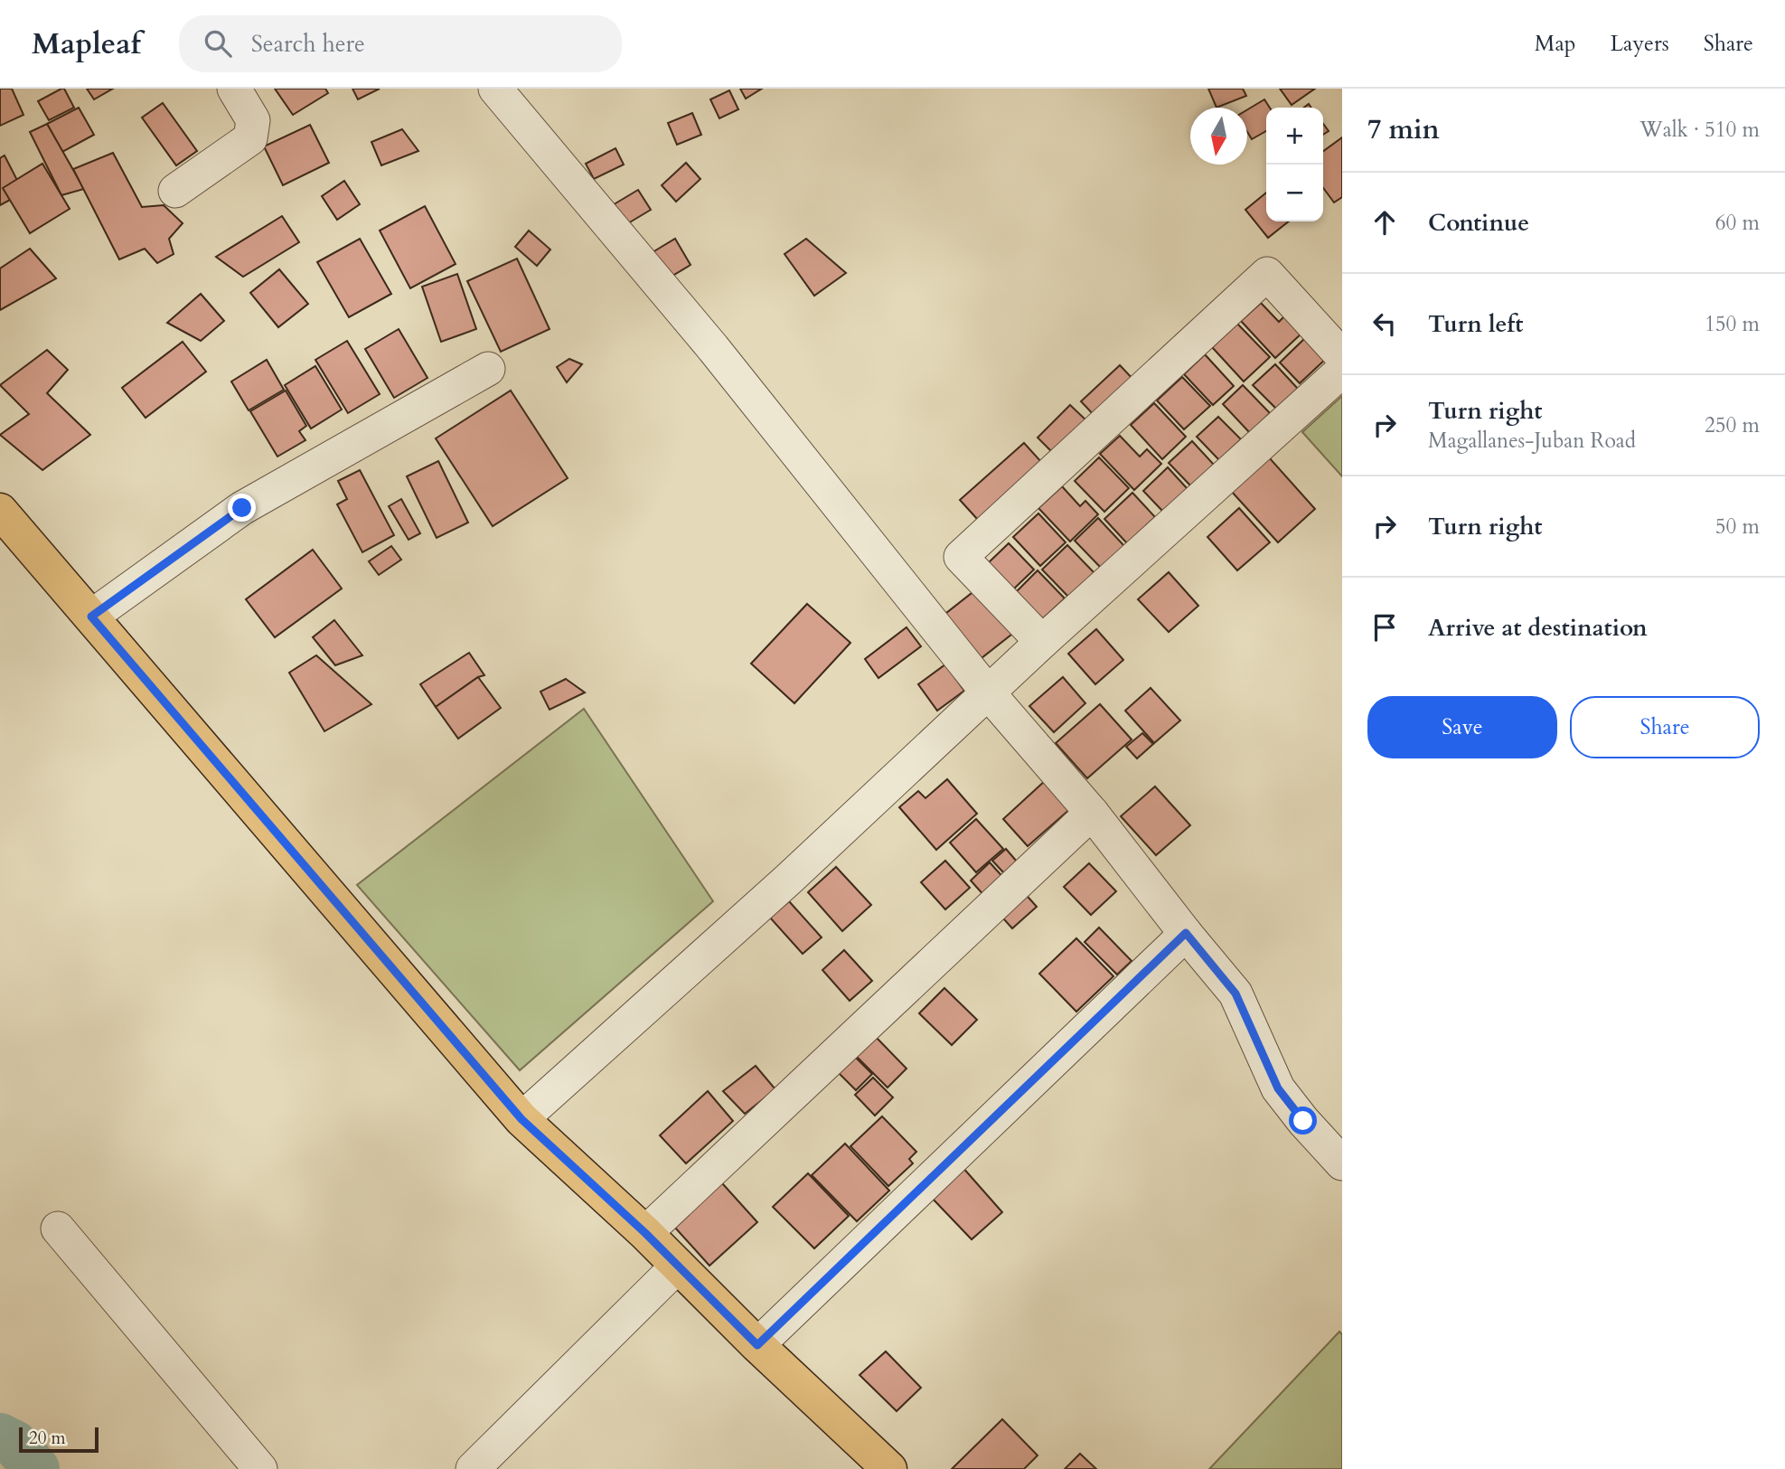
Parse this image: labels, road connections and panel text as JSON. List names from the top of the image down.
{
  "scale_bar": "20 m",
  "north": "bottom",
  "page": {
    "header": "Mapleaf",
    "search": "Search here",
    "nav": ["Map", "Layers", "Share"],
    "heading": ["7 min", "Walk · 510 m"],
    "map_buttons": ["+", "−"],
    "list": [
      ["Continue", "60 m"],
      ["Turn left", "150 m"],
      ["Turn right", "Magallanes-Juban Road", "250 m"],
      ["Turn right", "50 m"],
      "Arrive at destination"
    ],
    "buttons": ["Save", "Share"],
    "scale": "20 m"
  }
}
